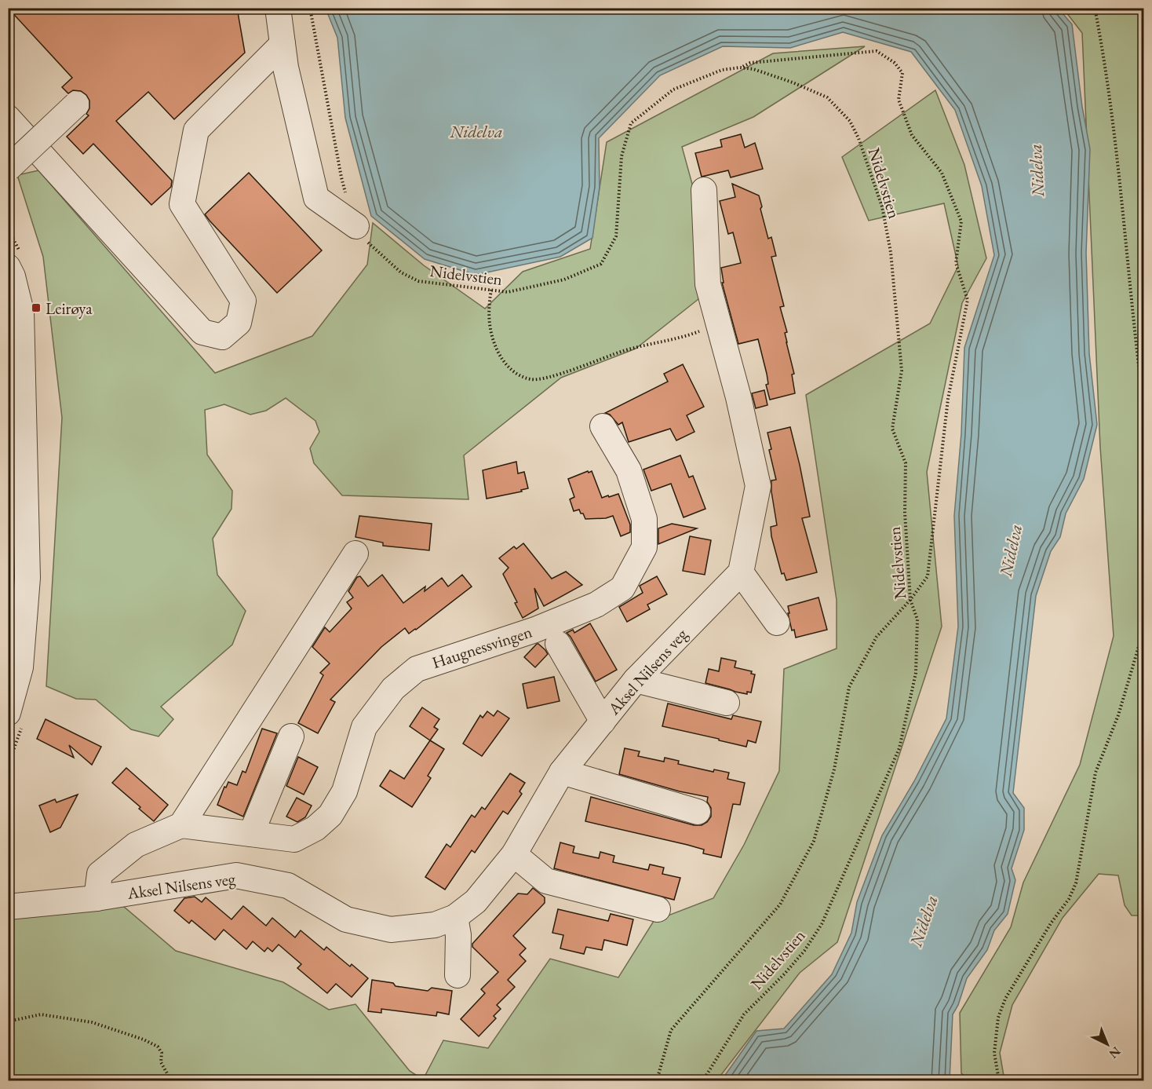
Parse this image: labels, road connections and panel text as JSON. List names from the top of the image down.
{
  "streets": {
    "street": ["Haugnessvingen", "Aksel Nilsens veg"],
    "path": ["Nidelvstien"]
  },
  "water": ["Nidelva"],
  "places": {
    "transit": ["Leirøya"]
  },
  "north": "bottom right"
}
